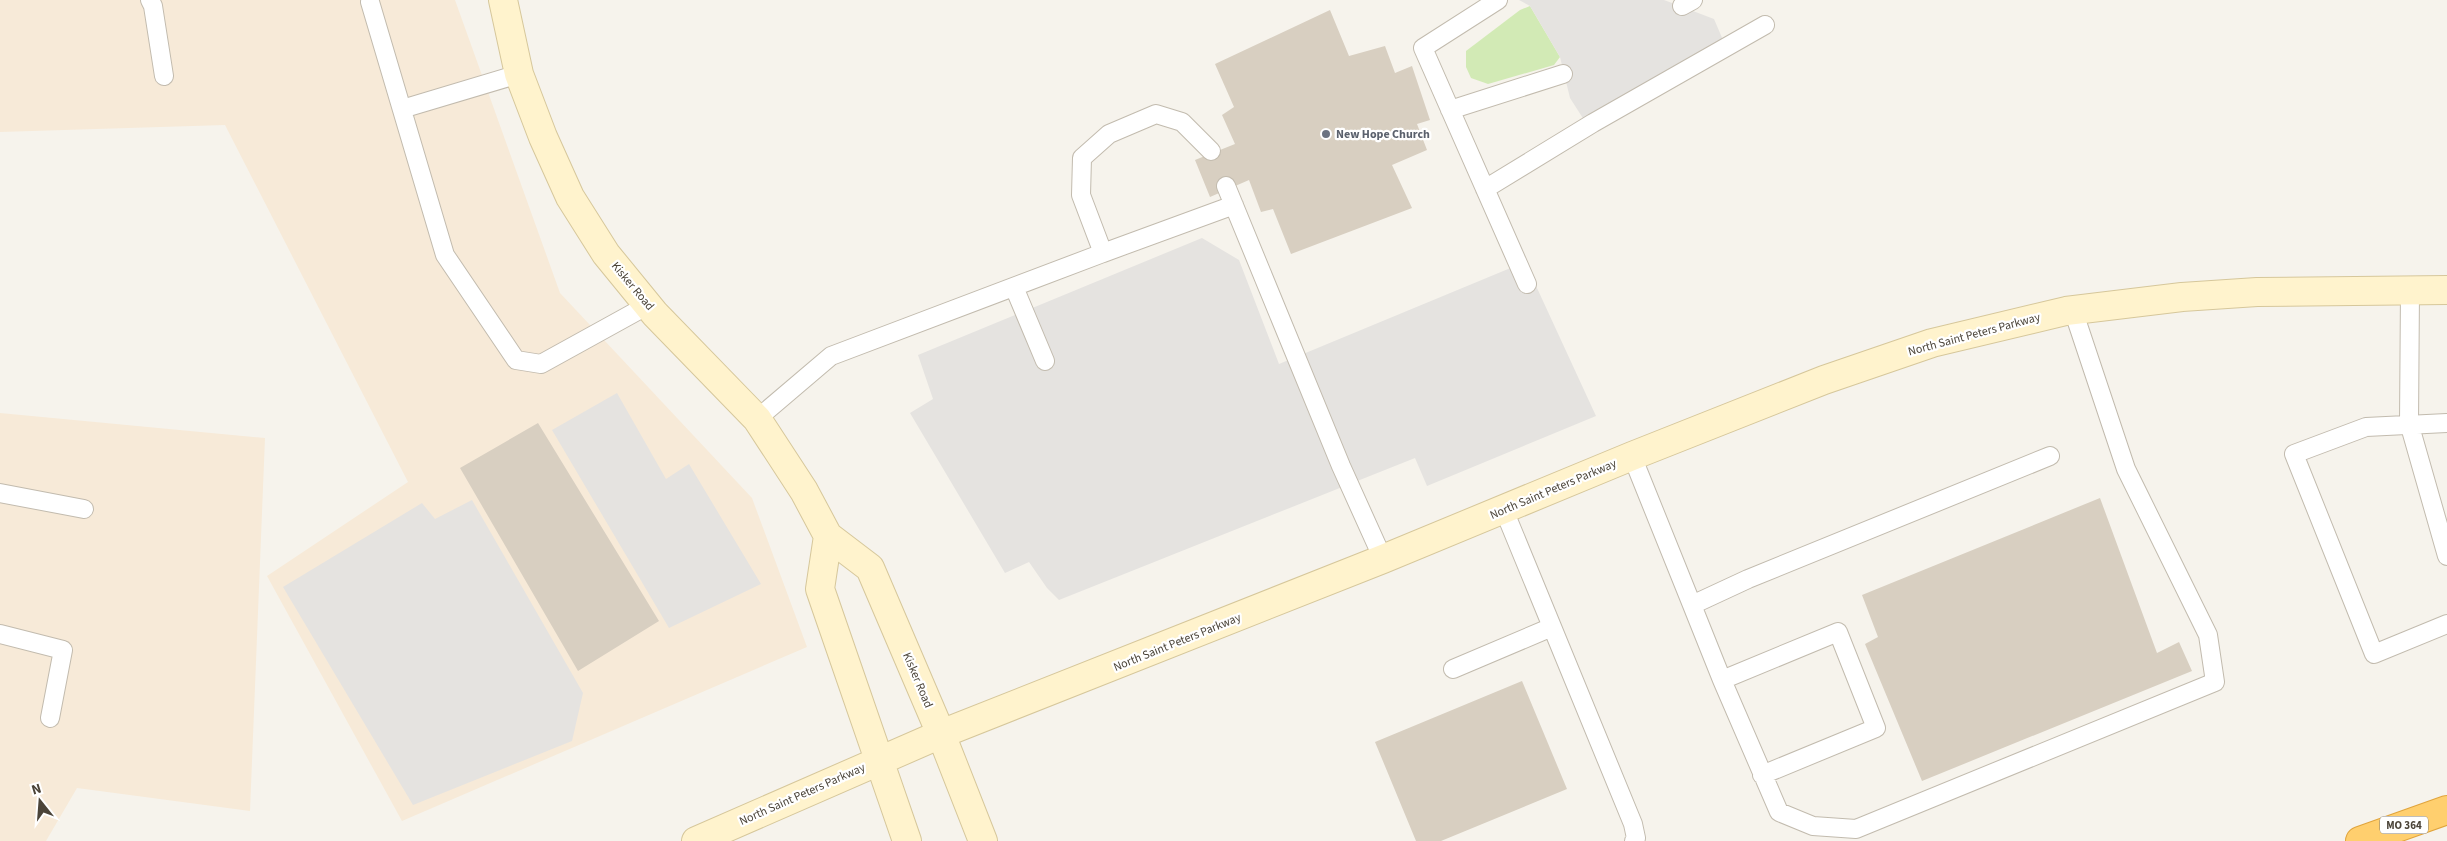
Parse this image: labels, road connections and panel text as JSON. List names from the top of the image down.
{
  "streets": {
    "highway": ["MO 364"],
    "main road": ["Kisker Road", "North Saint Peters Parkway"]
  },
  "crossings": [
    ["Kisker Road", "North Saint Peters Parkway"]
  ],
  "places": ["New Hope Church"],
  "north": "top"
}
